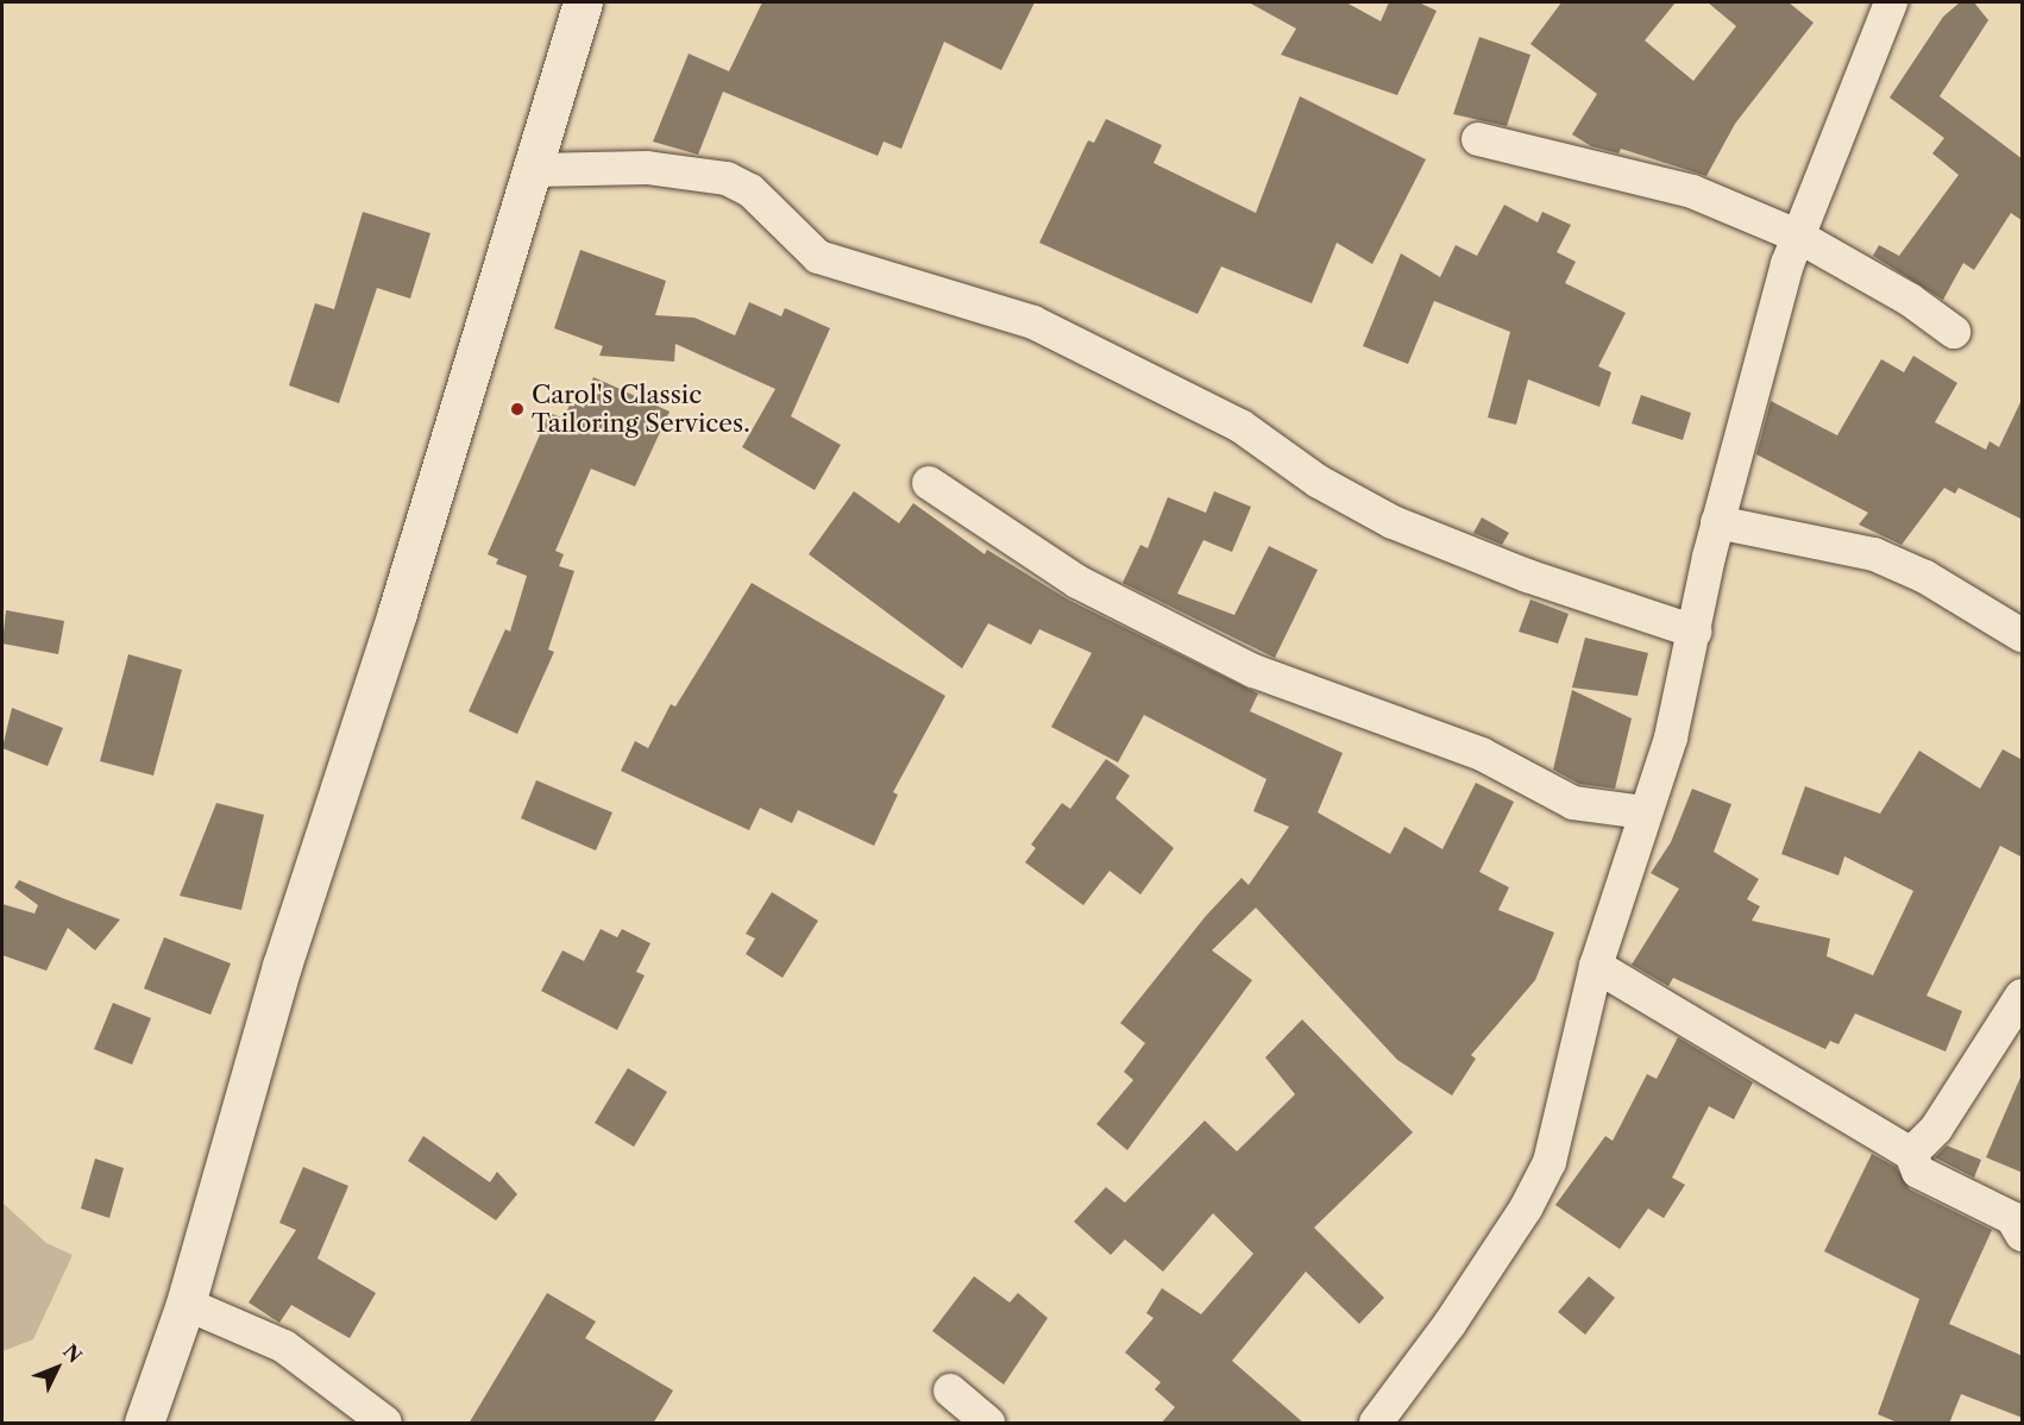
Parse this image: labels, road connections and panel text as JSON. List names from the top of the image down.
{
  "places": ["Carol's Classic Tailoring Services."],
  "north": "top right"
}
